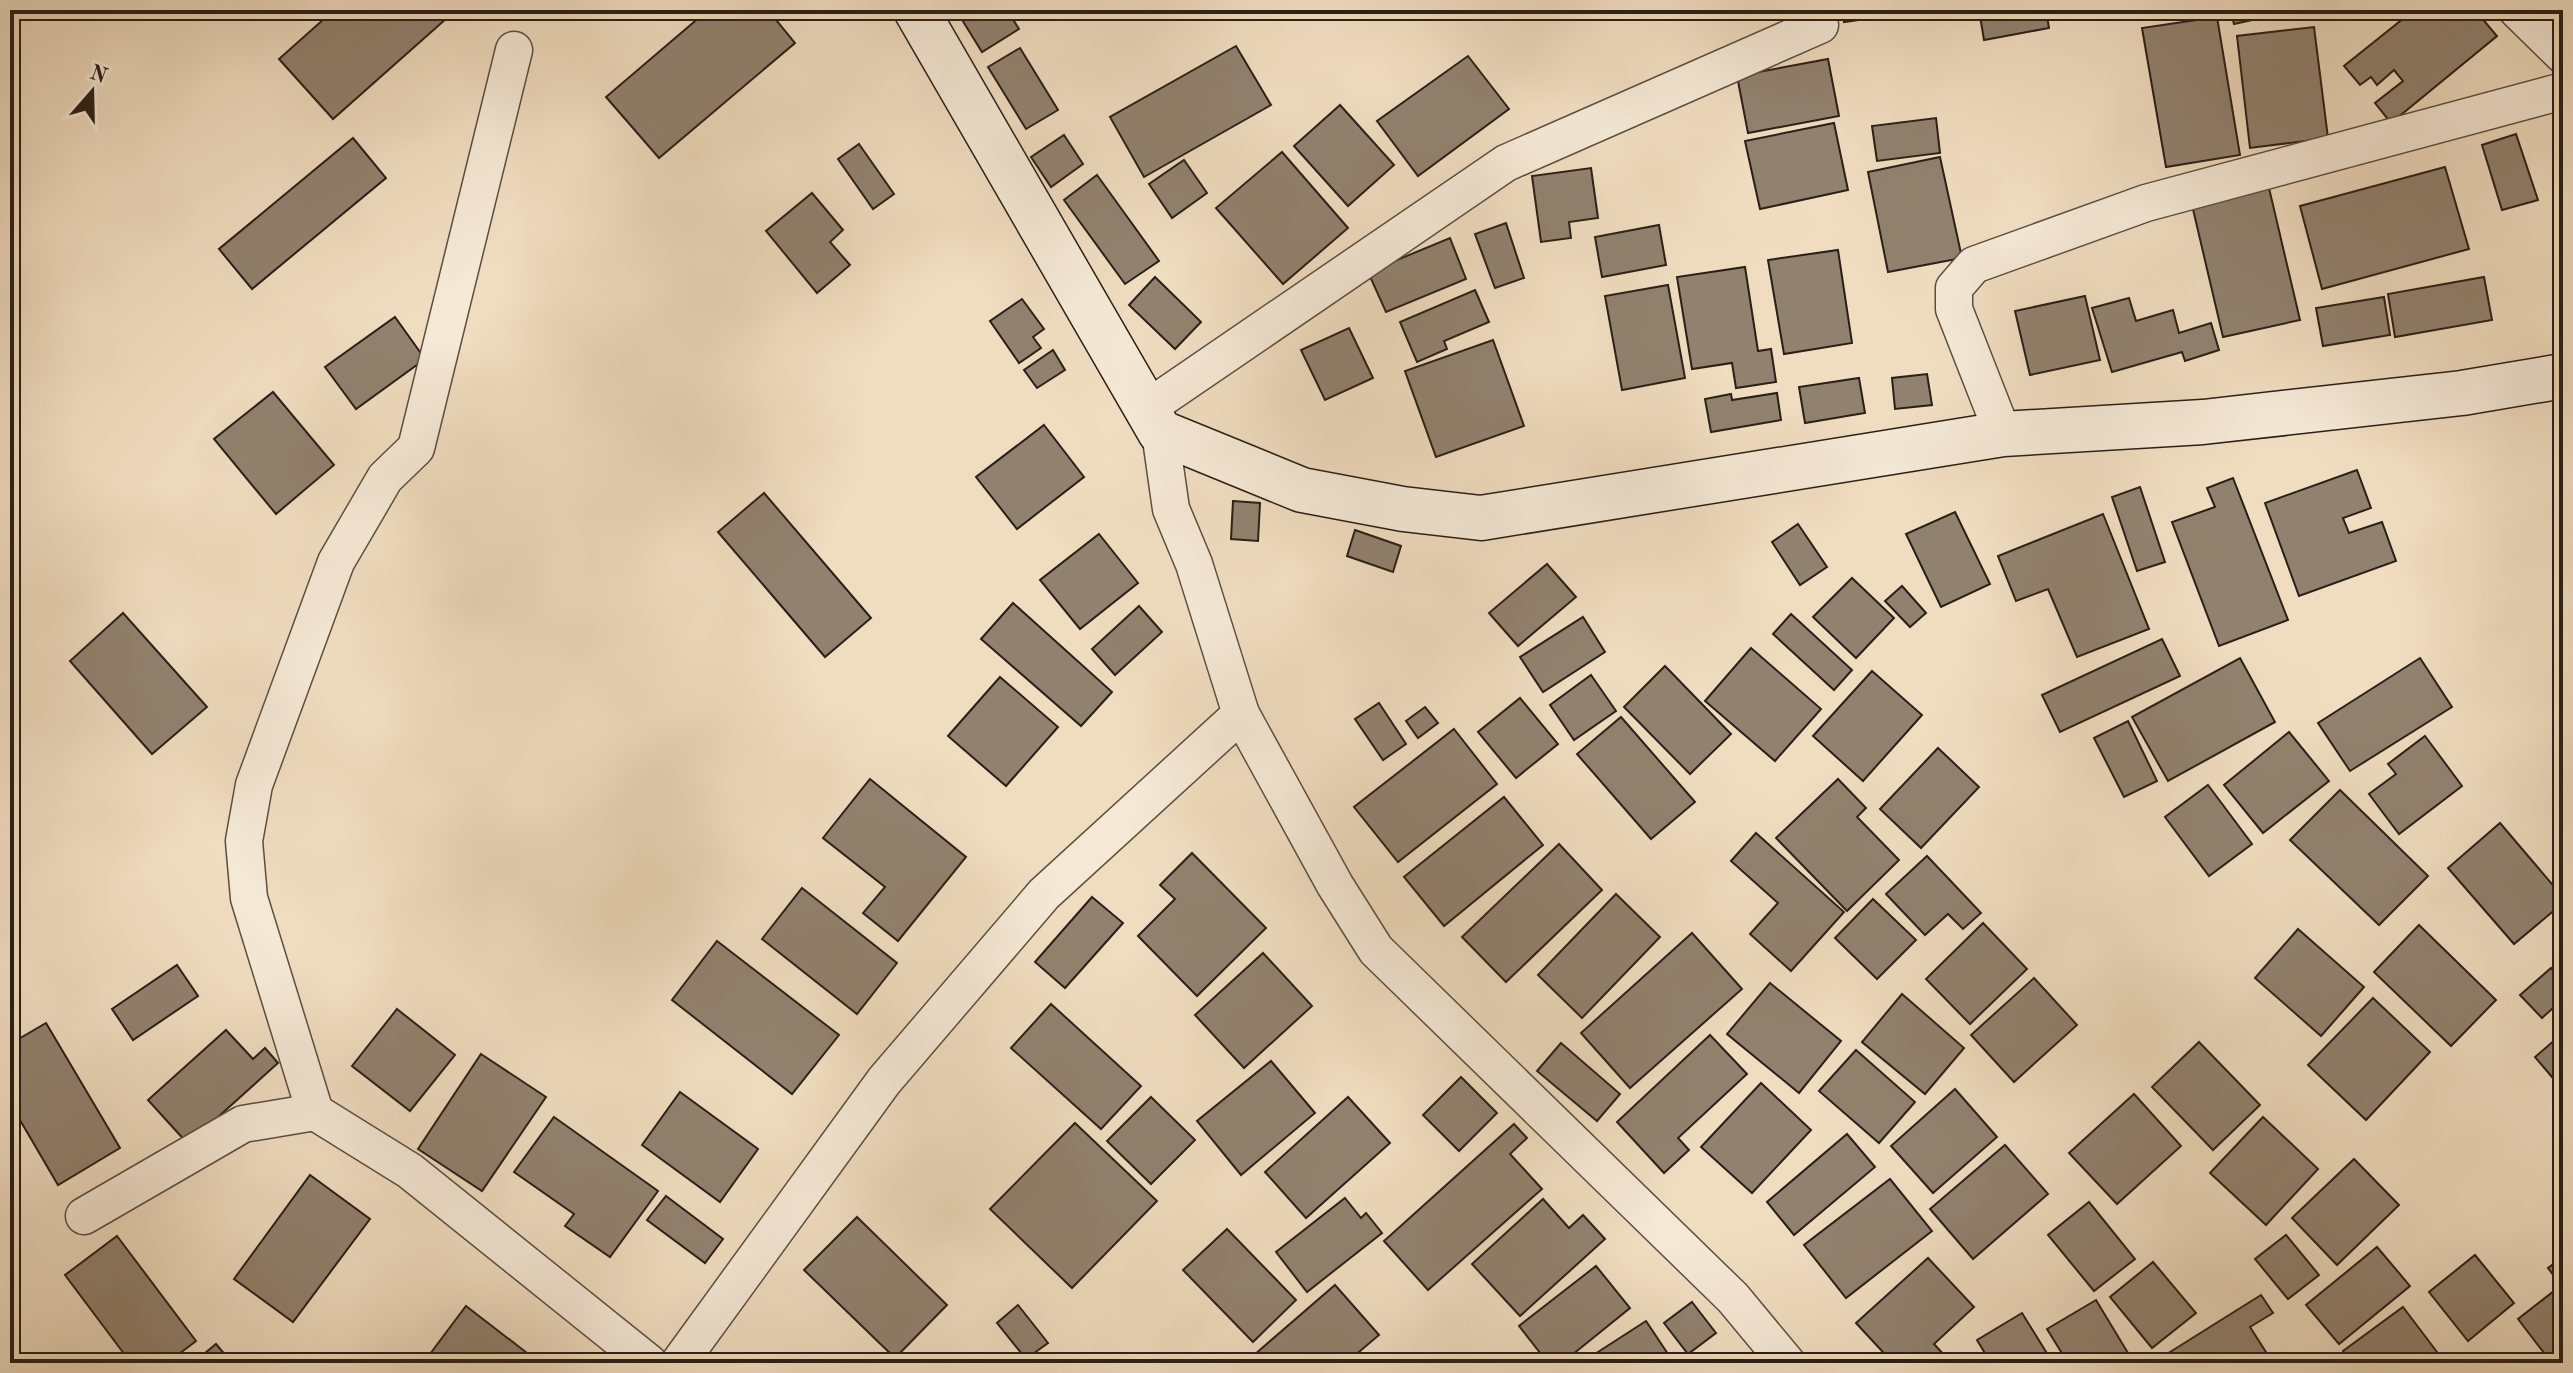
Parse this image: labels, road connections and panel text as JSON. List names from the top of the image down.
{
  "north": "top"
}
